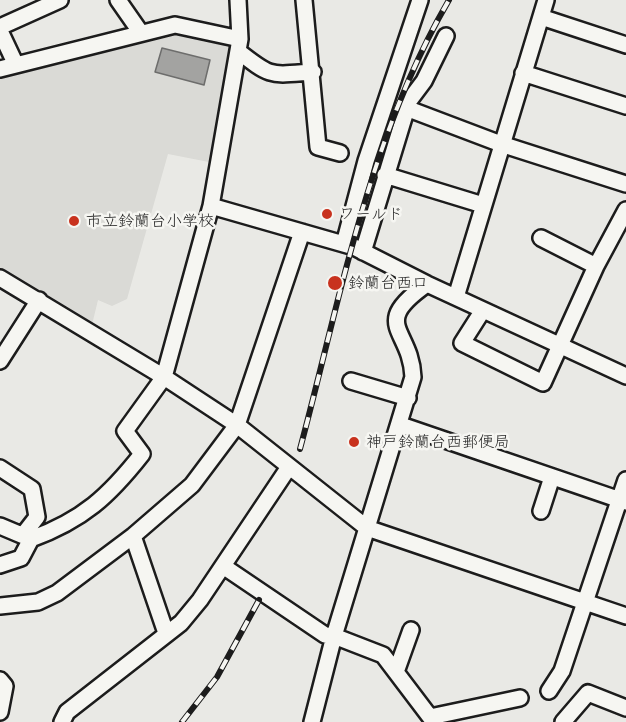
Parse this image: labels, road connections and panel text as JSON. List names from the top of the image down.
{
  "places": [
    "ワールド",
    "市立鈴蘭台小学校",
    "鈴蘭台西口",
    "神戸鈴蘭台西郵便局"
  ]
}
